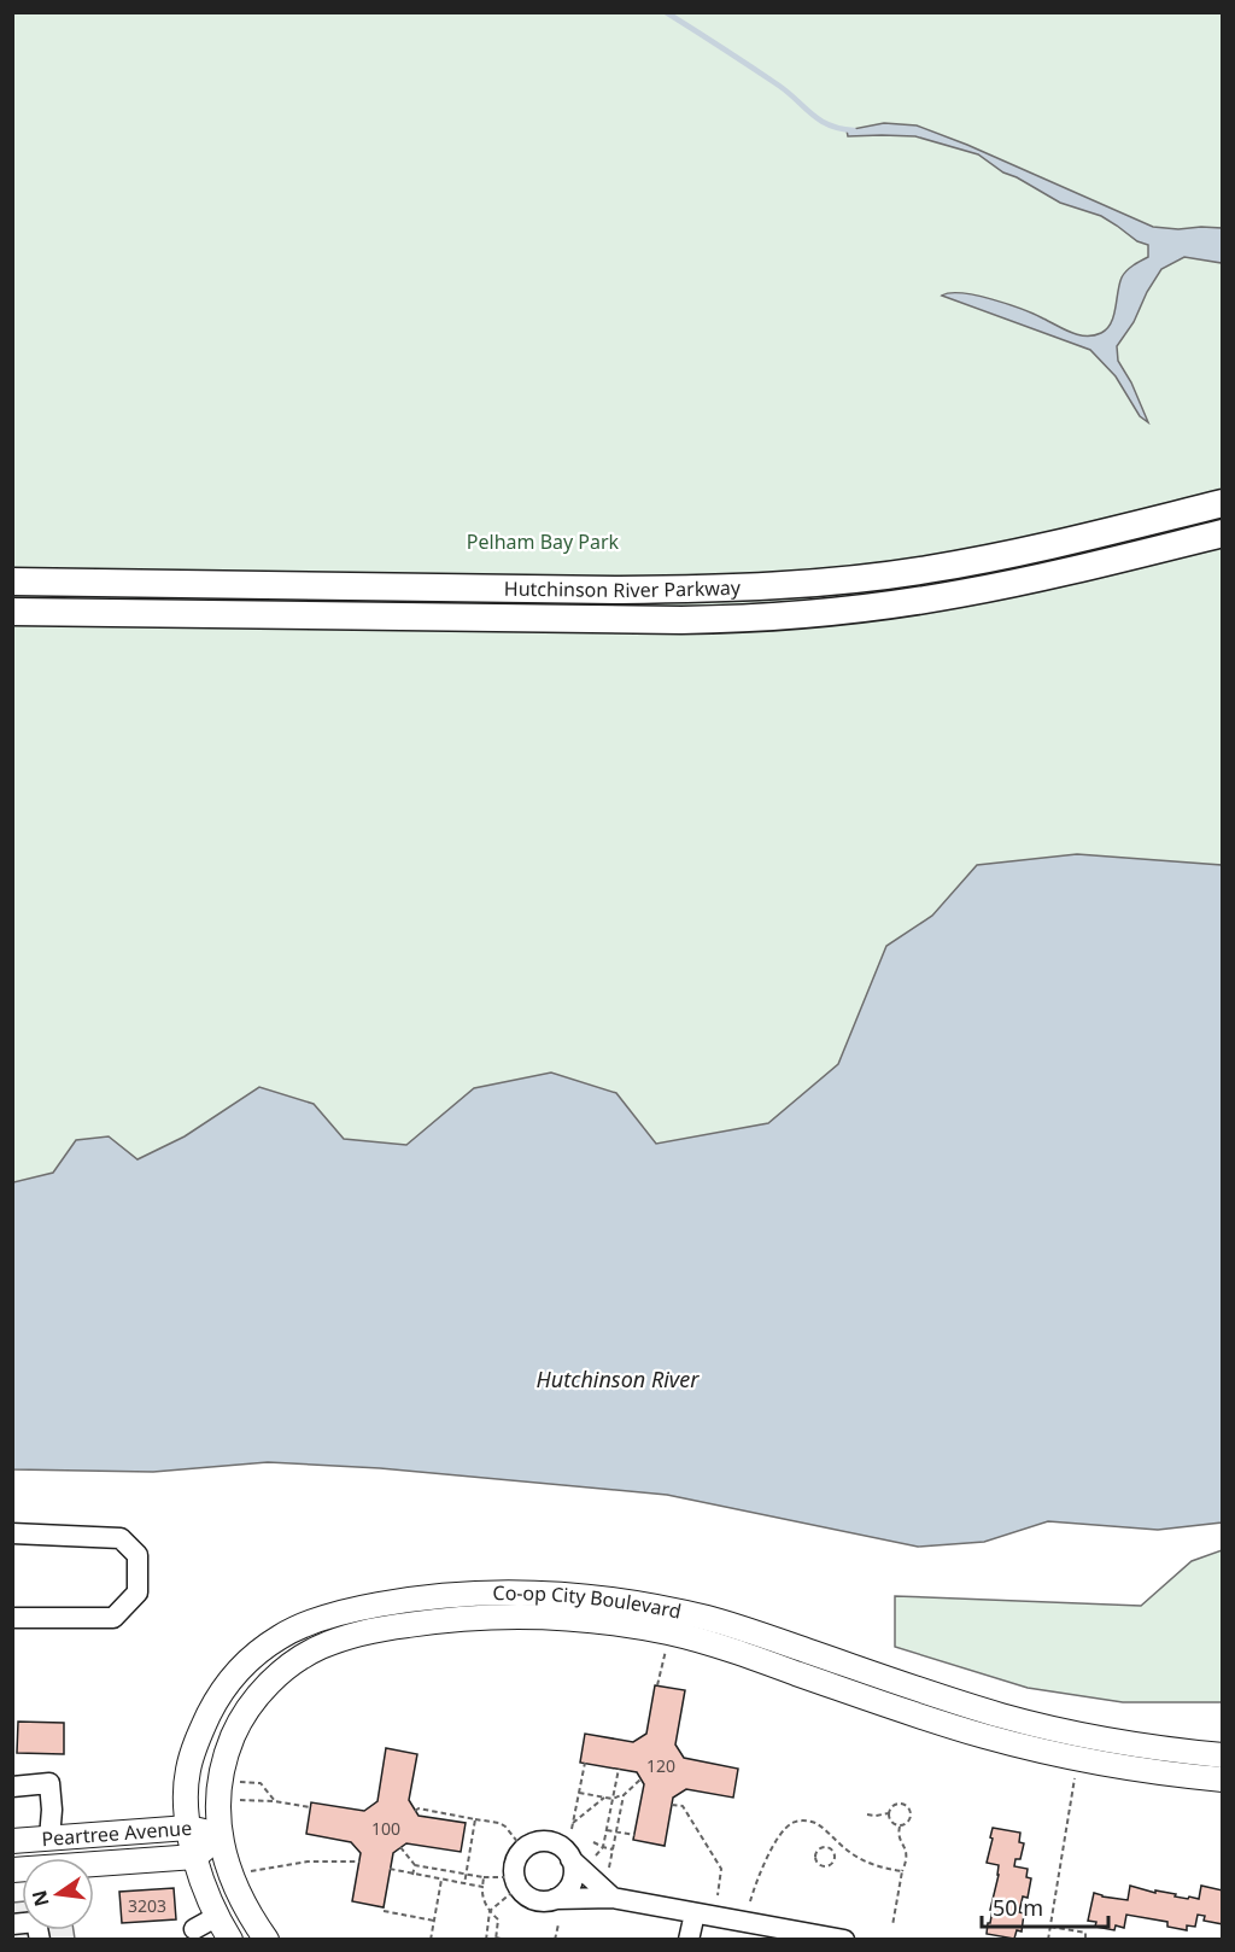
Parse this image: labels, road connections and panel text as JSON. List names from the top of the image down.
{
  "streets": {
    "highway": ["Hutchinson River Parkway"],
    "main road": ["Co-op City Boulevard", "Peartree Avenue"]
  },
  "crossings": [
    ["Co-op City Boulevard", "Peartree Avenue"]
  ],
  "water": ["Hutchinson River"],
  "parks": ["Pelham Bay Park"],
  "house_numbers": ["120", "100", "3203"],
  "scale_bar": "50 m",
  "north": "left"
}
